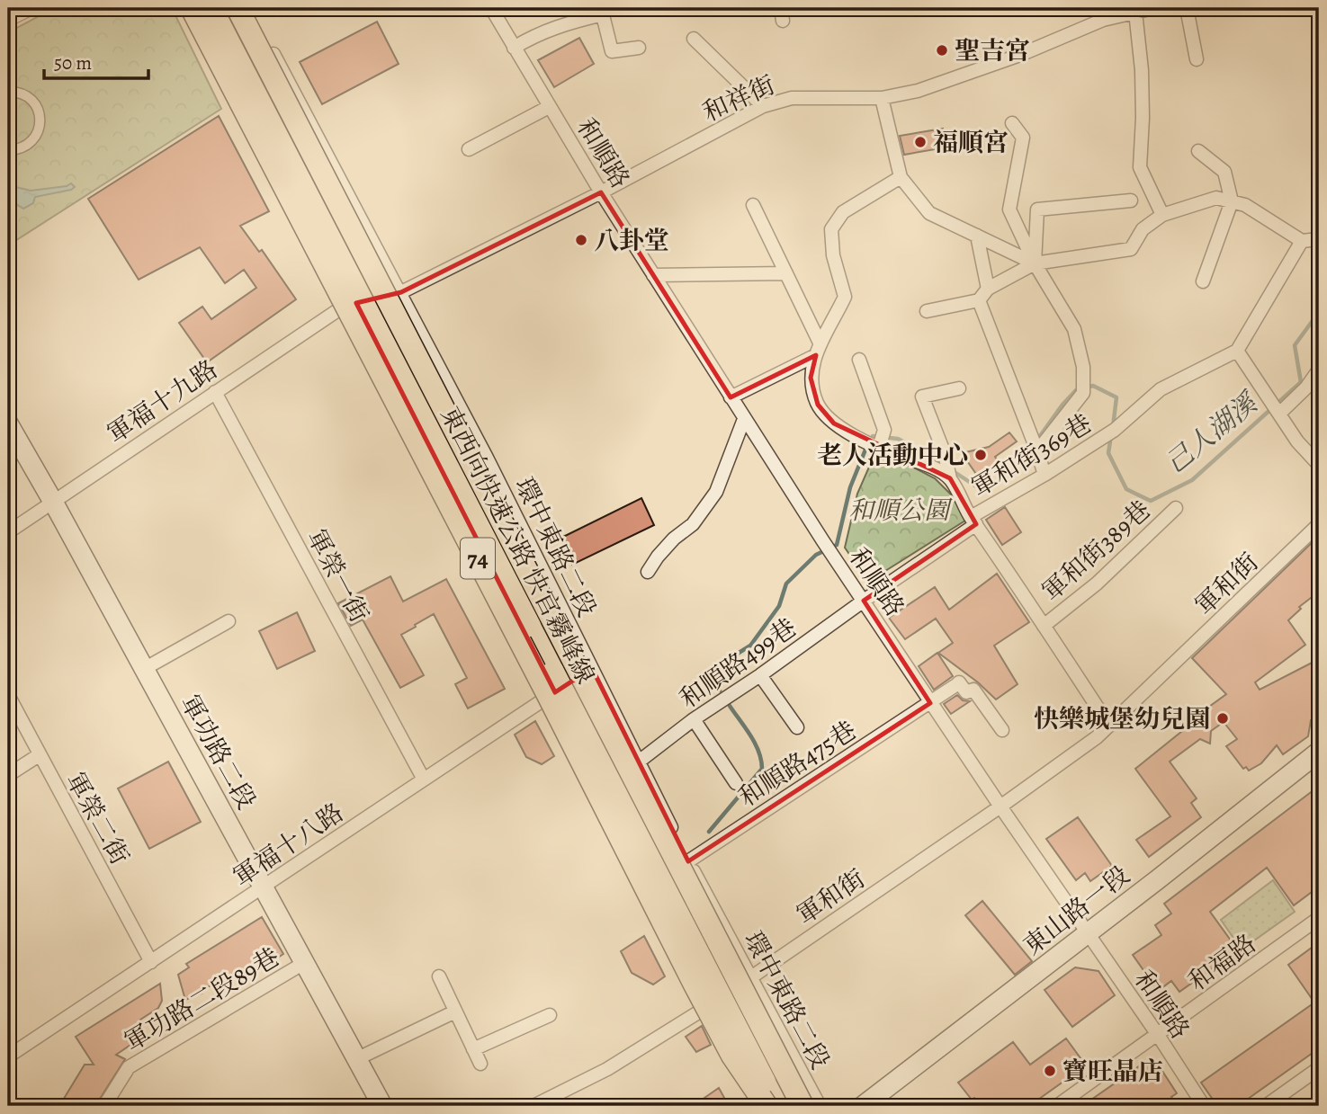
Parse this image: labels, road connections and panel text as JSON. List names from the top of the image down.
{
  "streets": {
    "highway": ["東西向快速公路 快官霧峰線", "74"],
    "main road": ["軍功路二段", "東山路一段"],
    "street": [
      "和祥街",
      "和順路",
      "軍福十九路",
      "軍和街369巷",
      "環中東路二段",
      "軍和街389巷",
      "軍榮一街",
      "軍和街",
      "和順路499巷",
      "和順路475巷",
      "軍榮二街",
      "軍福十八路",
      "和福路",
      "軍功路二段89巷"
    ]
  },
  "crossings": [
    ["和祥街", "和順路"],
    ["和祥街", "軍福十九路"],
    ["和祥街", "環中東路二段"],
    ["和順路", "軍和街369巷"],
    ["和順路", "軍和街"],
    ["和順路", "和順路499巷"],
    ["和順路", "和順路475巷"],
    ["和順路", "東山路一段"],
    ["和順路", "和福路"],
    ["軍福十九路", "軍榮一街"],
    ["軍福十九路", "軍功路二段"],
    ["軍和街369巷", "和順路499巷"],
    ["環中東路二段", "軍和街"],
    ["環中東路二段", "和順路499巷"],
    ["環中東路二段", "和順路475巷"],
    ["環中東路二段", "軍福十八路"],
    ["軍榮一街", "軍福十八路"],
    ["軍功路二段", "軍福十八路"],
    ["軍功路二段", "軍功路二段89巷"],
    ["軍榮二街", "軍福十八路"]
  ],
  "water": ["己人湖溪"],
  "parks": ["和順公園"],
  "places": [
    "聖吉宮",
    "福順宮",
    "八卦堂",
    "老人活動中心",
    "快樂城堡幼兒園",
    "寶旺晶店"
  ],
  "scale_bar": "50 m"
}
